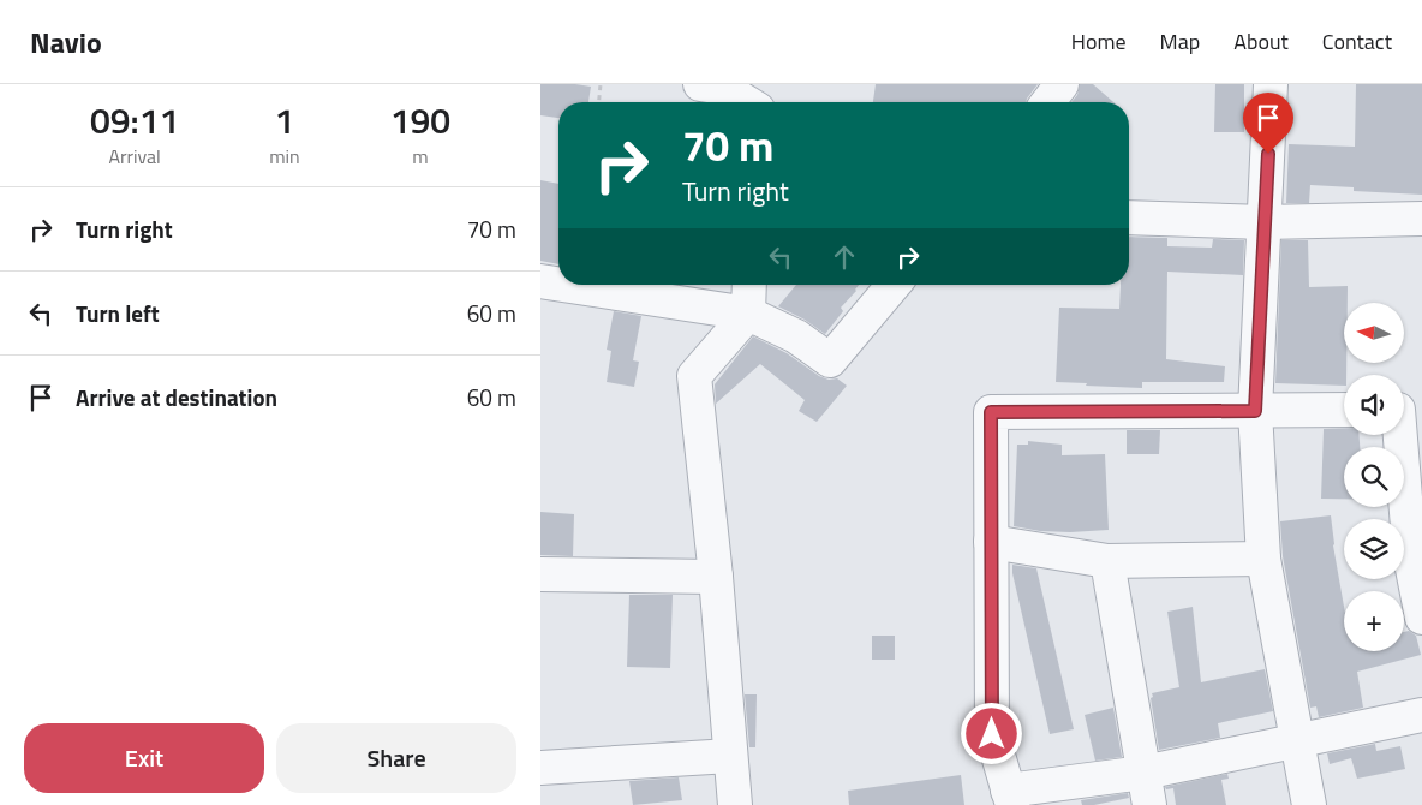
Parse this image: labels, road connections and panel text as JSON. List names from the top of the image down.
{
  "north": "left",
  "page": {
    "header": "Navio",
    "nav": [
      "Home",
      "Map",
      "About",
      "Contact"
    ],
    "eta": [
      "09:11",
      "Arrival",
      "1",
      "min",
      "190",
      "m"
    ],
    "turn": ["70 m", "Turn right"],
    "list": [
      {
        "name": "Turn right",
        "value": "70 m"
      },
      {
        "name": "Turn left",
        "value": "60 m"
      },
      {
        "name": "Arrive at destination",
        "value": "60 m"
      }
    ],
    "map_buttons": "+",
    "buttons": ["Exit", "Share"]
  }
}
